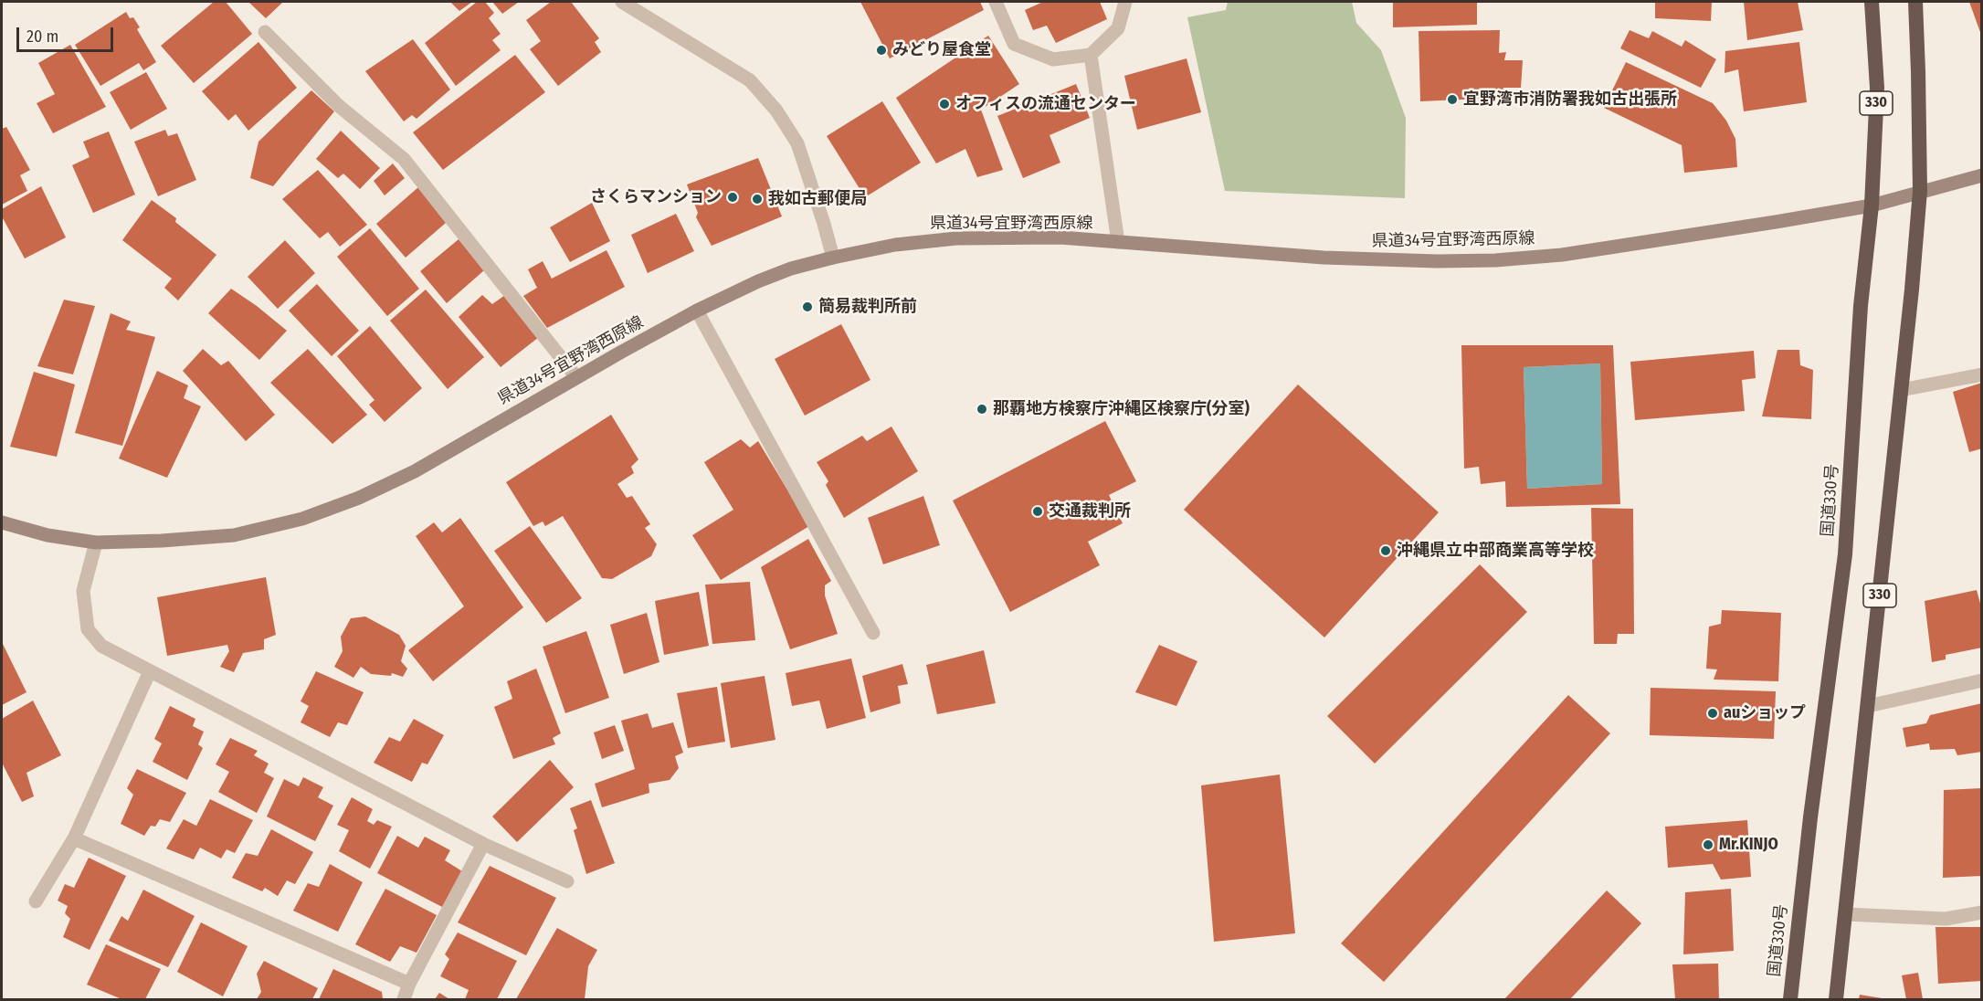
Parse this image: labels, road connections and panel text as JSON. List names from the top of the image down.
{
  "streets": {
    "highway": ["330", "国道330号"],
    "main road": ["県道34号宜野湾西原線"]
  },
  "crossings": [
    ["330", "県道34号宜野湾西原線"],
    ["県道34号宜野湾西原線", "国道330号"]
  ],
  "places": [
    "みどり屋食堂",
    "宜野湾市消防署我如古出張所",
    "オフィスの流通センター",
    "さくらマンション",
    "我如古郵便局",
    "簡易裁判所前",
    "那覇地方検察庁沖縄区検察庁(分室)",
    "交通裁判所",
    "沖縄県立中部商業高等学校",
    "auショップ",
    "Mr.KINJO"
  ],
  "scale_bar": "20 m"
}
